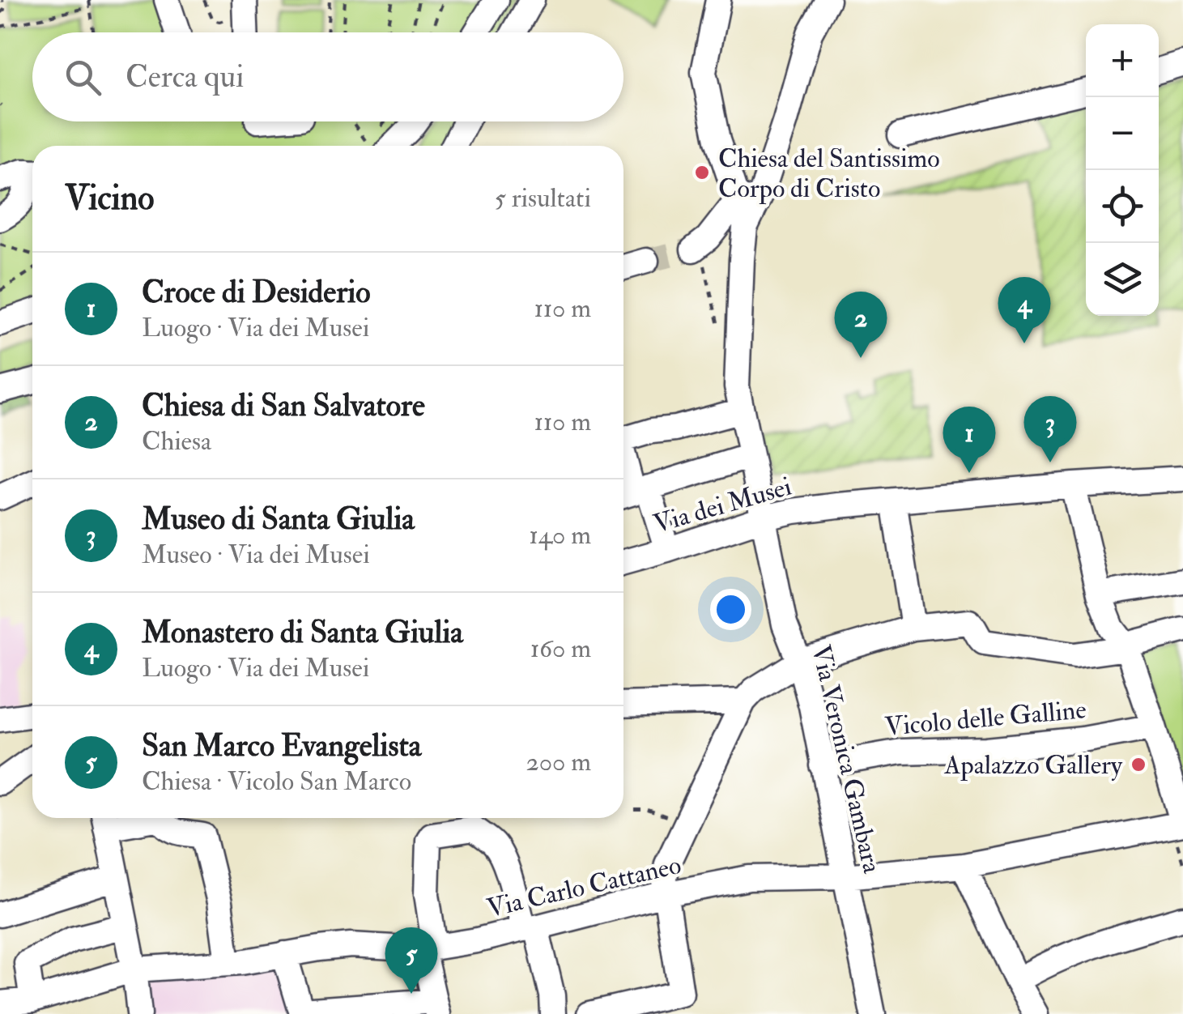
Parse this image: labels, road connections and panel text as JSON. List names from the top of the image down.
{
  "streets": {
    "street": [
      "Via dei Musei",
      "Vicolo delle Galline",
      "Via Veronica Gambara",
      "Via Carlo Cattaneo"
    ]
  },
  "crossings": [
    ["Via dei Musei", "Via Veronica Gambara"],
    ["Vicolo delle Galline", "Via Veronica Gambara"],
    ["Via Veronica Gambara", "Via Carlo Cattaneo"]
  ],
  "places": ["Chiesa del Santissimo Corpo di Cristo", "Apalazzo Gallery"],
  "page": {
    "map_buttons": ["+", "−"],
    "search": "Cerca qui",
    "heading": ["Vicino", "5 risultati"],
    "list": [
      {
        "mark": "1",
        "name": "Croce di Desiderio",
        "note": "Luogo · Via dei Musei",
        "value": "110 m"
      },
      {
        "mark": "2",
        "name": "Chiesa di San Salvatore",
        "note": "Chiesa",
        "value": "110 m"
      },
      {
        "mark": "3",
        "name": "Museo di Santa Giulia",
        "note": "Museo · Via dei Musei",
        "value": "140 m"
      },
      {
        "mark": "4",
        "name": "Monastero di Santa Giulia",
        "note": "Luogo · Via dei Musei",
        "value": "160 m"
      },
      {
        "mark": "5",
        "name": "San Marco Evangelista",
        "note": "Chiesa · Vicolo San Marco",
        "value": "200 m"
      }
    ],
    "pins": [
      "4",
      "2",
      "3",
      "1",
      "5"
    ]
  }
}
